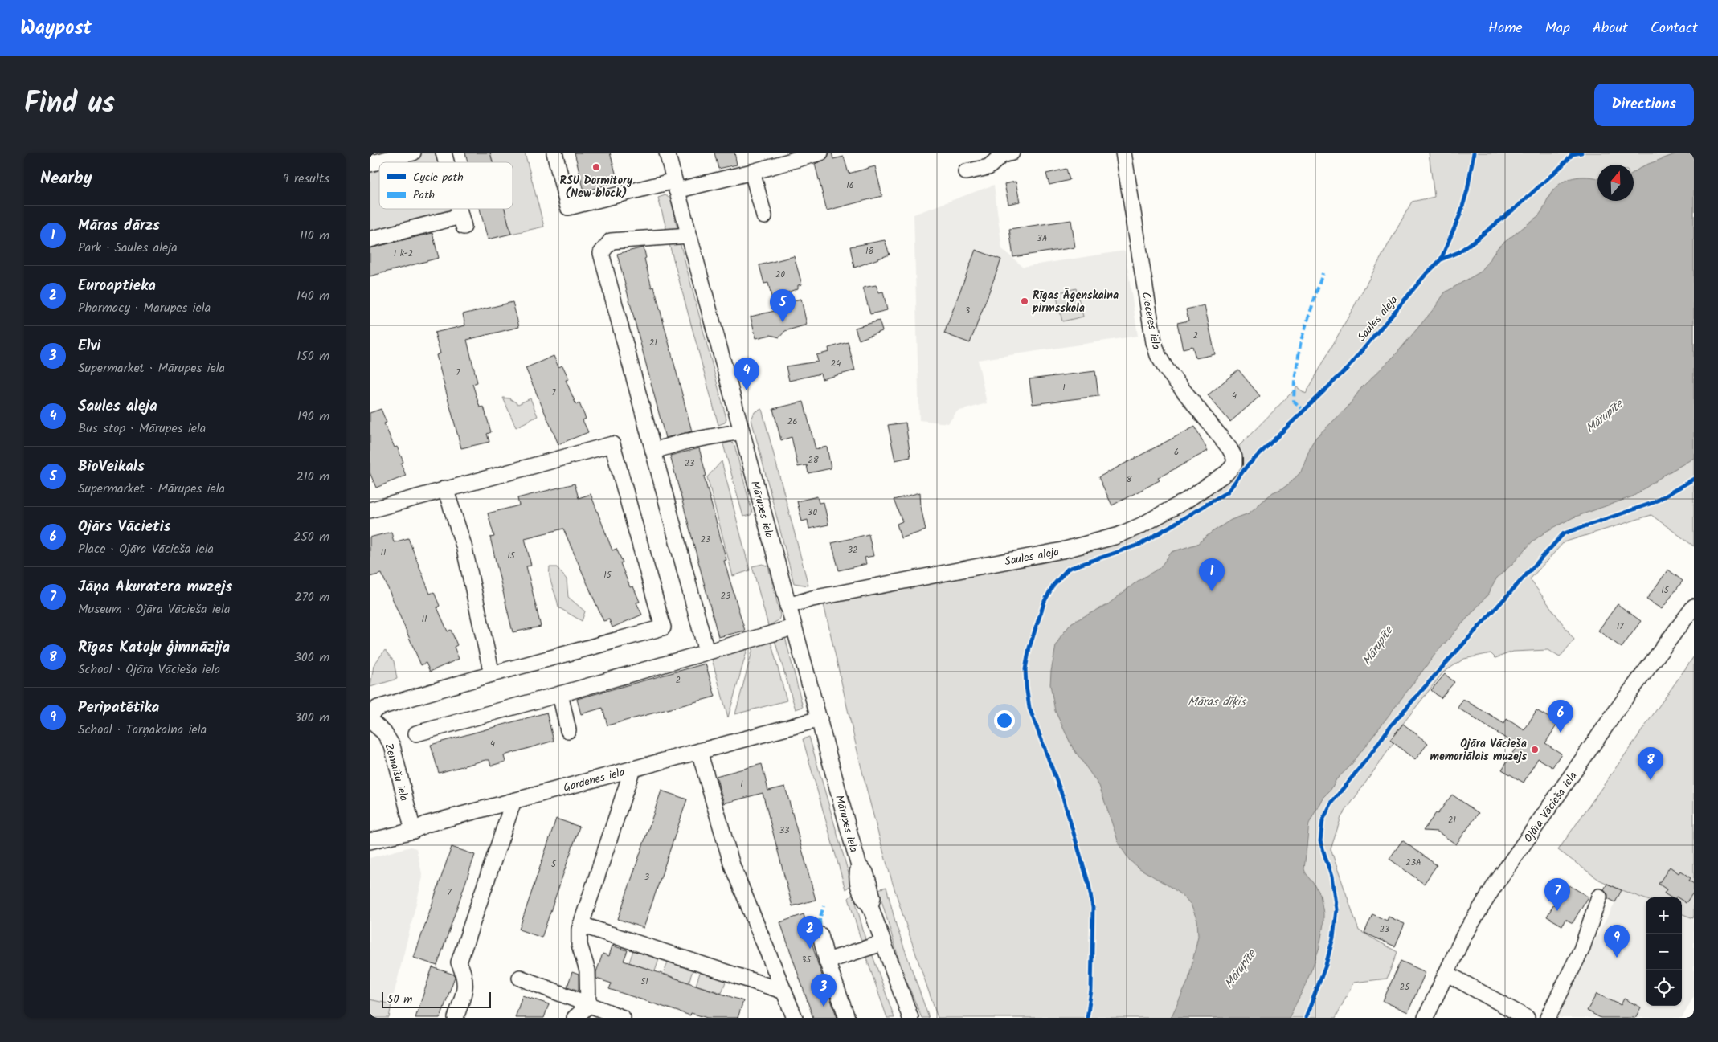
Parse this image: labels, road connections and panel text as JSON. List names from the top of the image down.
{
  "streets": {
    "street": [
      "Saules aleja",
      "Cieceres iela",
      "Mārupes iela",
      "Zemaišu iela",
      "Gardenes iela",
      "Ojāra Vācieša iela"
    ]
  },
  "crossings": [
    ["Saules aleja", "Cieceres iela"],
    ["Saules aleja", "Mārupes iela"],
    ["Mārupes iela", "Gardenes iela"],
    ["Zemaišu iela", "Gardenes iela"]
  ],
  "water": ["Mārupīte", "Māras dīķis"],
  "places": ["RSU Dormitory (New block)", "Rīgas Āgenskalna pirmsskola", "Ojāra Vācieša memoriālais muzejs"],
  "house_numbers": [
    "16",
    "3A",
    "18",
    "1 k-2",
    "20",
    "3",
    "2",
    "21",
    "24",
    "7",
    "1",
    "7",
    "4",
    "26",
    "6",
    "28",
    "23",
    "8",
    "30",
    "23",
    "32",
    "11",
    "15",
    "15",
    "15",
    "23",
    "11",
    "17",
    "2",
    "4",
    "1",
    "21",
    "33",
    "23A",
    "5",
    "3",
    "7",
    "23",
    "35",
    "51",
    "25"
  ],
  "legend": ["Cycle path", "Path"],
  "scale_bar": "50 m",
  "north": "top",
  "page": {
    "header": "Waypost",
    "nav": [
      "Home",
      "Map",
      "About",
      "Contact"
    ],
    "title": "Find us",
    "buttons": "Directions",
    "heading": ["Nearby", "9 results"],
    "list": [
      {
        "mark": "1",
        "name": "Māras dārzs",
        "note": "Park · Saules aleja",
        "value": "110 m"
      },
      {
        "mark": "2",
        "name": "Euroaptieka",
        "note": "Pharmacy · Mārupes iela",
        "value": "140 m"
      },
      {
        "mark": "3",
        "name": "Elvi",
        "note": "Supermarket · Mārupes iela",
        "value": "150 m"
      },
      {
        "mark": "4",
        "name": "Saules aleja",
        "note": "Bus stop · Mārupes iela",
        "value": "190 m"
      },
      {
        "mark": "5",
        "name": "BioVeikals",
        "note": "Supermarket · Mārupes iela",
        "value": "210 m"
      },
      {
        "mark": "6",
        "name": "Ojārs Vācietis",
        "note": "Place · Ojāra Vācieša iela",
        "value": "250 m"
      },
      {
        "mark": "7",
        "name": "Jāņa Akuratera muzejs",
        "note": "Museum · Ojāra Vācieša iela",
        "value": "270 m"
      },
      {
        "mark": "8",
        "name": "Rīgas Katoļu ģimnāzija",
        "note": "School · Ojāra Vācieša iela",
        "value": "300 m"
      },
      {
        "mark": "9",
        "name": "Peripatētika",
        "note": "School · Torņakalna iela",
        "value": "300 m"
      }
    ],
    "pins": [
      "5",
      "4",
      "1",
      "6",
      "8",
      "7",
      "2",
      "9",
      "3"
    ],
    "map_buttons": ["+", "−"],
    "scale": "50 m"
  }
}
